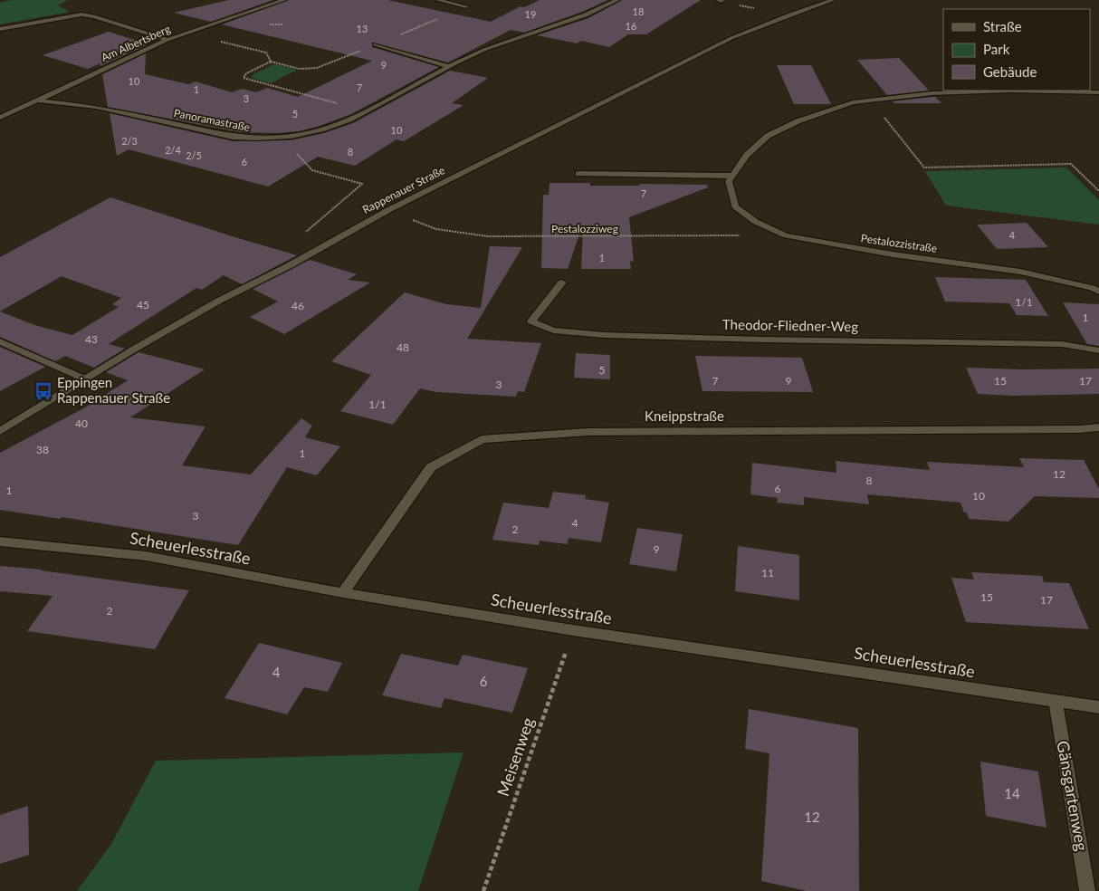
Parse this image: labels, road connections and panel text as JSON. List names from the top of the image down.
{
  "streets": {
    "street": [
      "Am Albertsberg",
      "Panoramastraße",
      "Rappenauer Straße",
      "Pestalozzistraße",
      "Theodor-Fliedner-Weg",
      "Kneippstraße",
      "Scheuerlesstraße",
      "Gänsgartenweg"
    ],
    "path": ["Pestalozziweg", "Meisenweg"]
  },
  "crossings": [
    ["Am Albertsberg", "Panoramastraße"],
    ["Rappenauer Straße", "Pestalozziweg"],
    ["Kneippstraße", "Scheuerlesstraße"],
    ["Scheuerlesstraße", "Meisenweg"],
    ["Scheuerlesstraße", "Gänsgartenweg"]
  ],
  "places": {
    "bus stop": ["Eppingen Rappenauer Straße"]
  },
  "house_numbers": [
    "18",
    "19",
    "16",
    "13",
    "9",
    "10",
    "7",
    "1",
    "3",
    "5",
    "10",
    "2/3",
    "2/4",
    "8",
    "2/5",
    "6",
    "7",
    "4",
    "1",
    "1/1",
    "45",
    "46",
    "1",
    "43",
    "48",
    "5",
    "7",
    "9",
    "15",
    "17",
    "3",
    "1/1",
    "40",
    "38",
    "1",
    "12",
    "8",
    "6",
    "1",
    "10",
    "3",
    "4",
    "2",
    "9",
    "11",
    "15",
    "17",
    "2",
    "4",
    "6",
    "14",
    "12"
  ],
  "legend": ["Straße", "Park", "Gebäude"]
}
